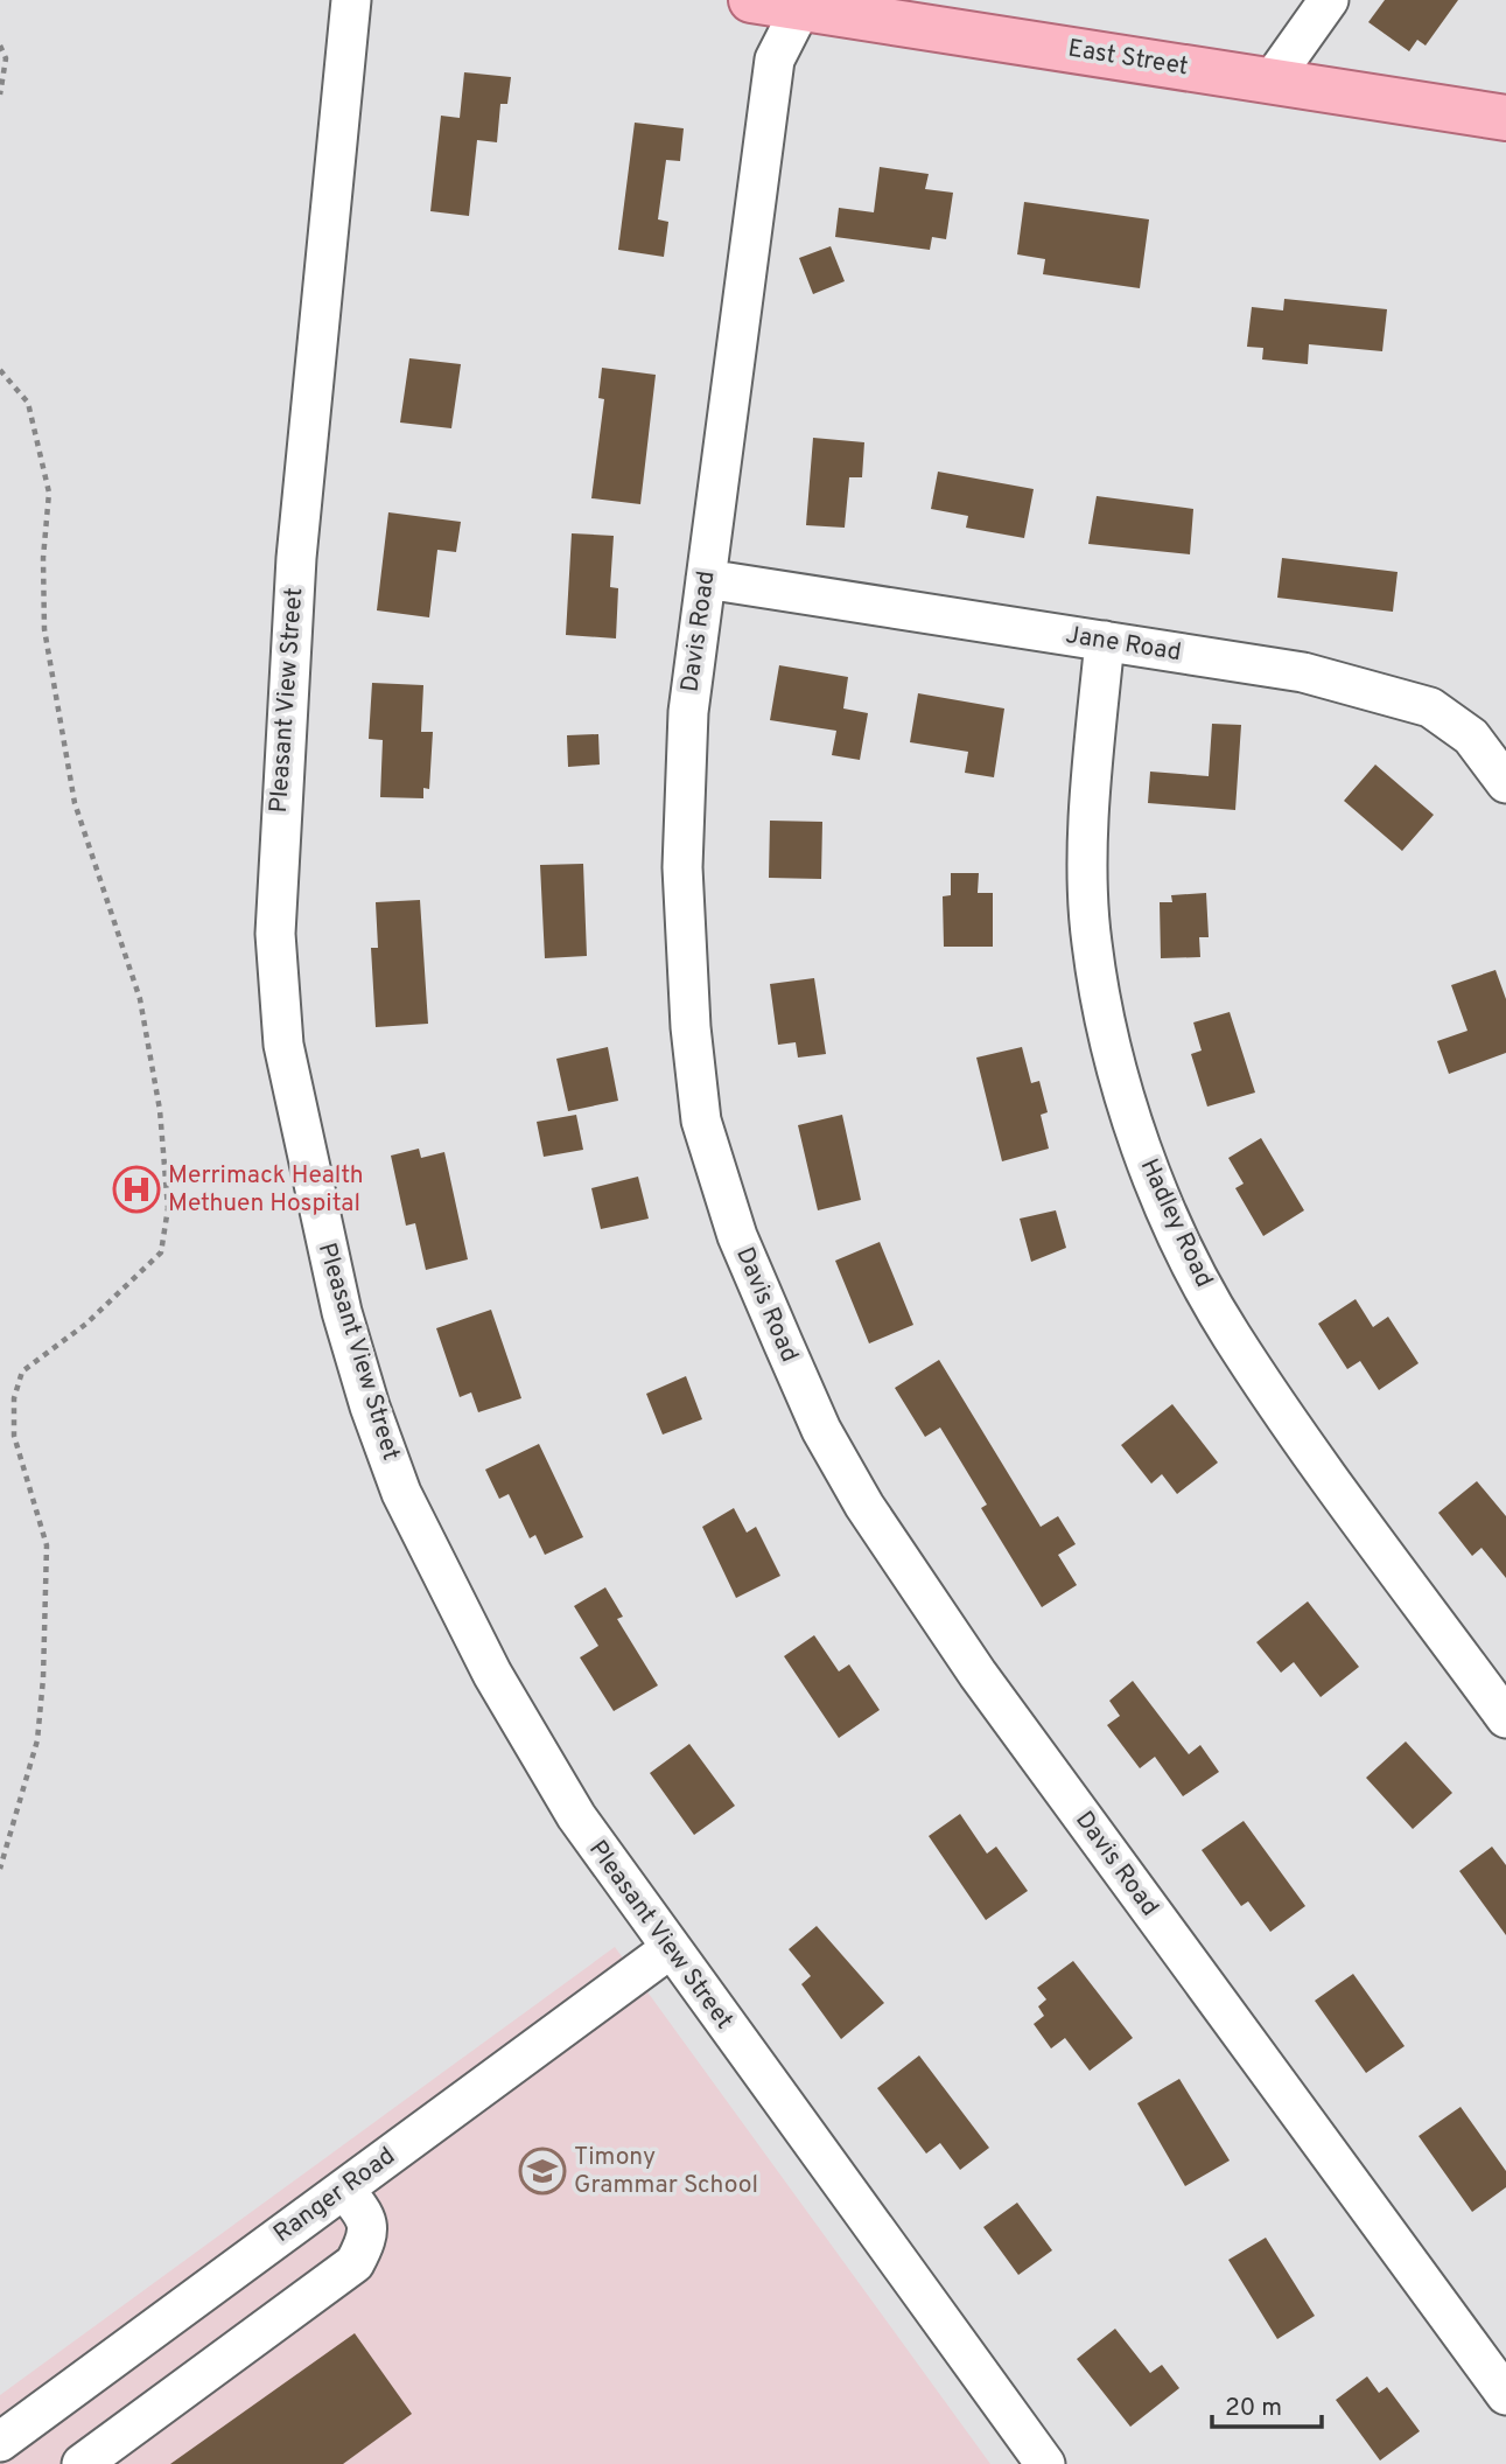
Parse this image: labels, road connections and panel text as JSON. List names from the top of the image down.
{
  "streets": {
    "main road": ["East Street"],
    "street": [
      "Davis Road",
      "Jane Road",
      "Pleasant View Street",
      "Hadley Road",
      "Ranger Road"
    ]
  },
  "crossings": [
    ["East Street", "Davis Road"],
    ["Davis Road", "Jane Road"],
    ["Jane Road", "Hadley Road"],
    ["Pleasant View Street", "Ranger Road"]
  ],
  "places": {
    "hospital": ["Merrimack Health Methuen Hospital"],
    "school or university": ["Timony Grammar School"]
  },
  "scale_bar": "20 m"
}
